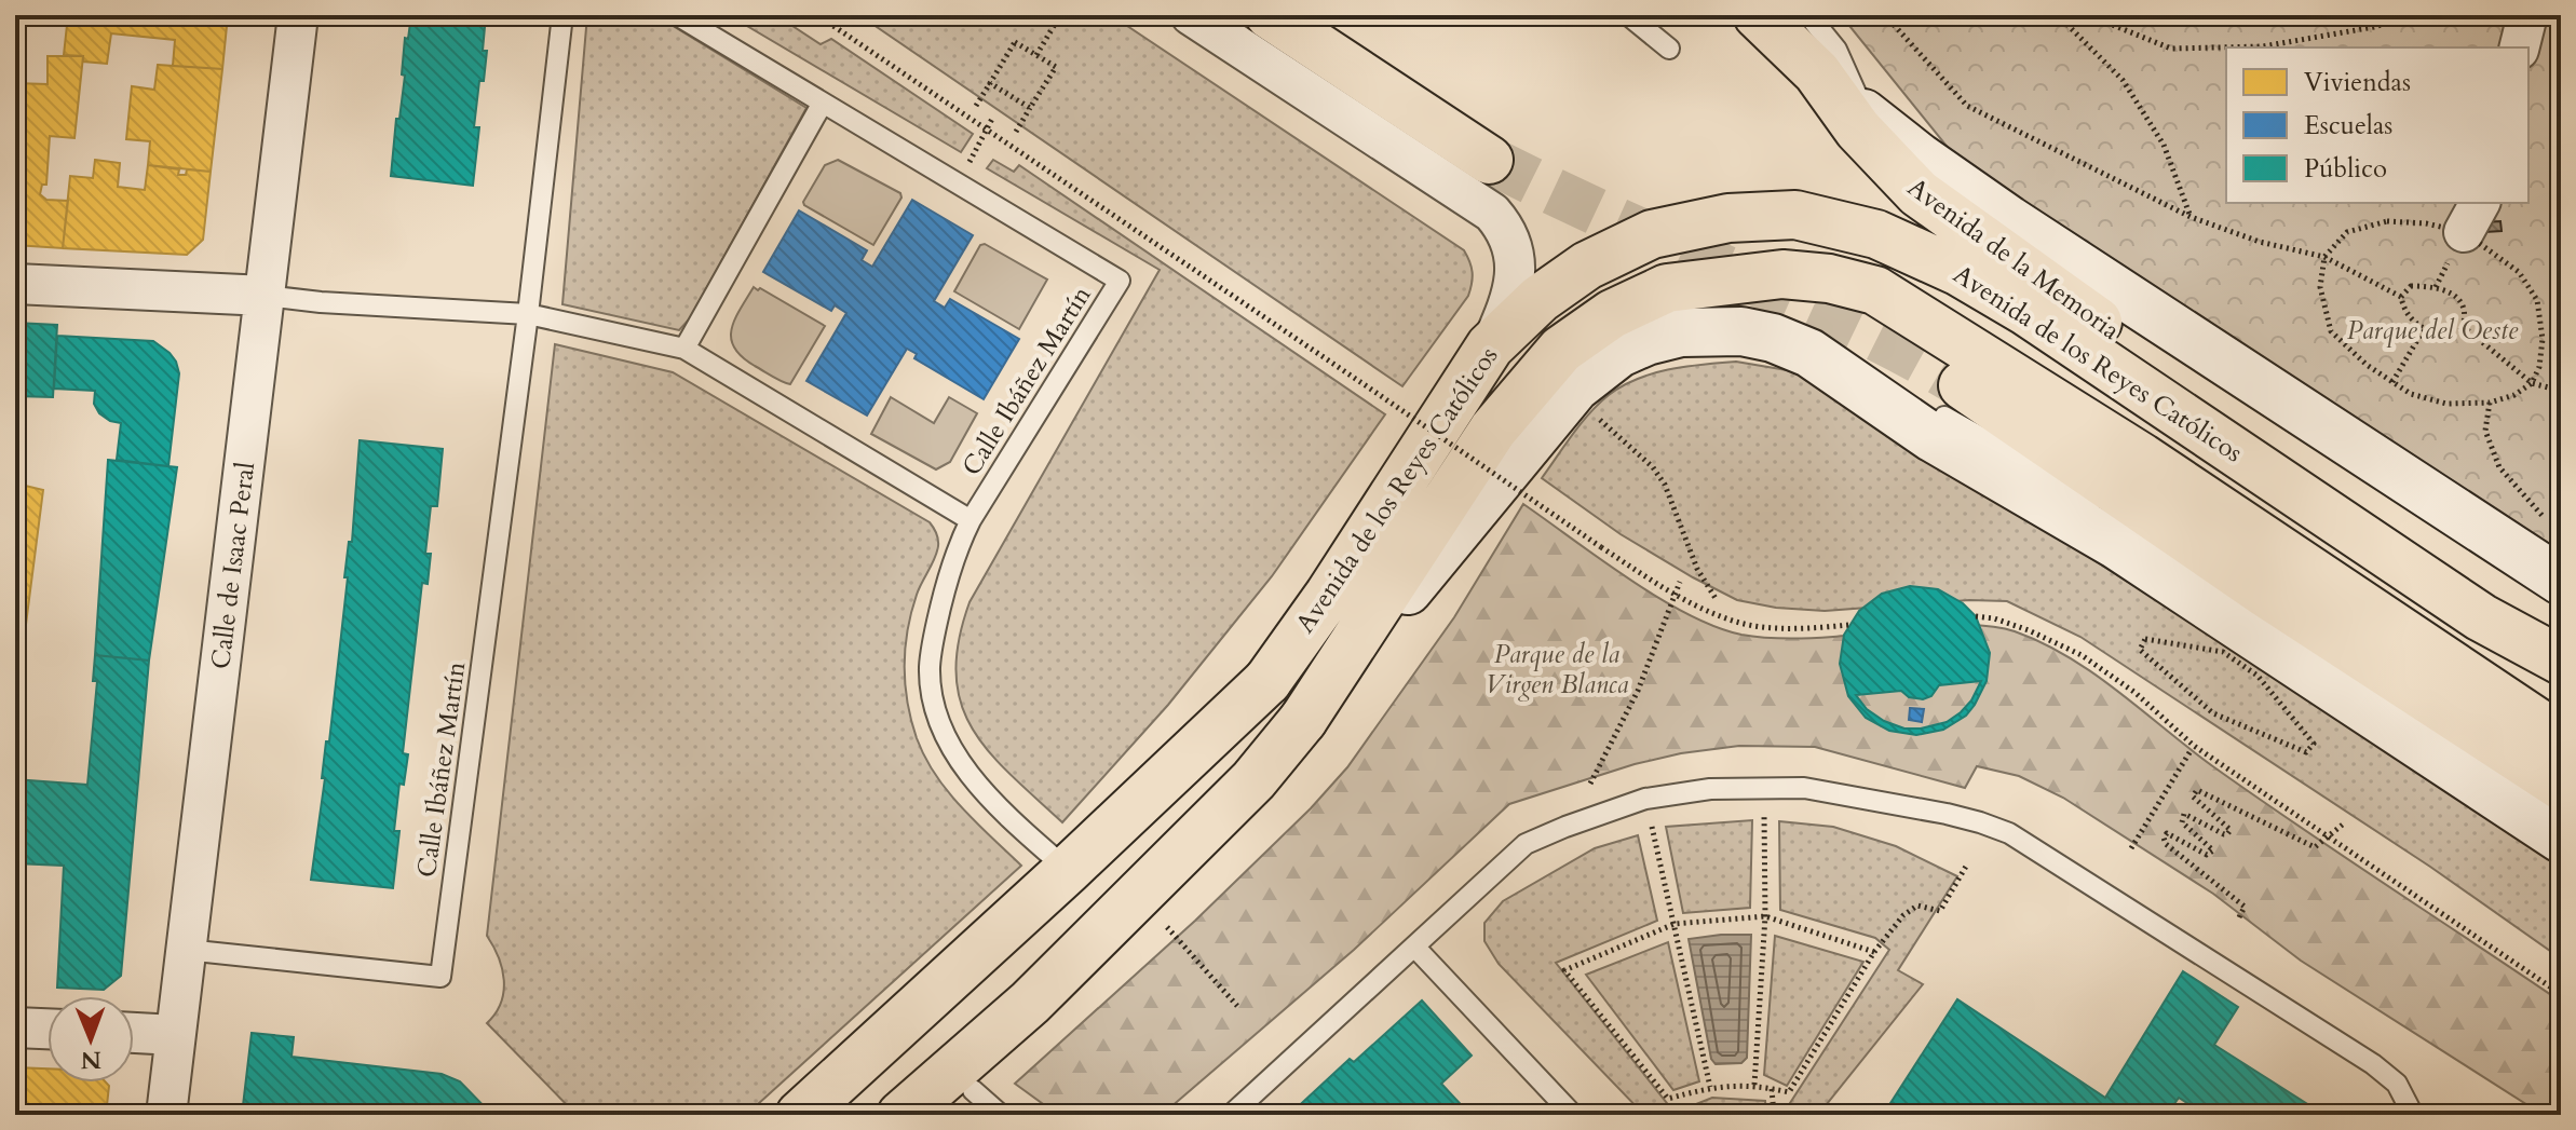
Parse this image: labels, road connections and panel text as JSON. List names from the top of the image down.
{
  "streets": {
    "main road": ["Avenida de la Memoria", "Avenida de los Reyes Católicos"],
    "street": ["Calle de Isaac Peral"],
    "lane": ["Calle Ibáñez Martín"]
  },
  "crossings": [
    ["Calle Ibáñez Martín", "Calle de Isaac Peral"]
  ],
  "parks": ["Parque del Oeste", "Parque de la Virgen Blanca"],
  "legend": ["Viviendas", "Escuelas", "Público"],
  "north": "bottom"
}
